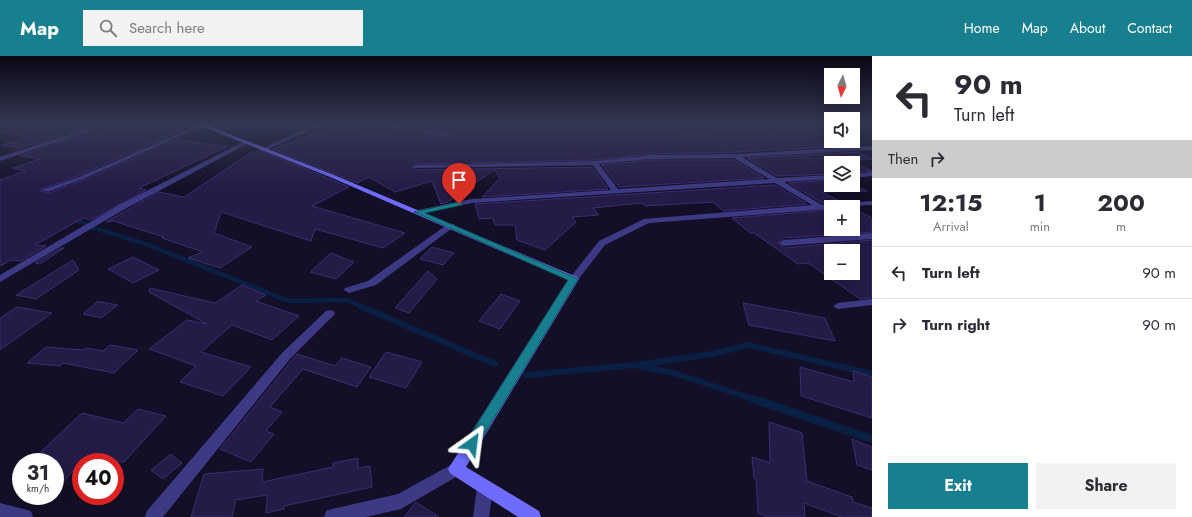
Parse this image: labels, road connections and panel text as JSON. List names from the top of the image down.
{
  "north": "bottom",
  "page": {
    "header": "Map",
    "search": "Search here",
    "nav": [
      "Home",
      "Map",
      "About",
      "Contact"
    ],
    "turn": ["90 m", "Turn left"],
    "map_buttons": ["+", "−"],
    "then": "Then",
    "eta": [
      "12:15",
      "Arrival",
      "1",
      "min",
      "200",
      "m"
    ],
    "list": [
      {
        "name": "Turn left",
        "value": "90 m"
      },
      {
        "name": "Turn right",
        "value": "90 m"
      }
    ],
    "speed": "31 km/h",
    "limit": "40",
    "buttons": ["Exit", "Share"]
  }
}
